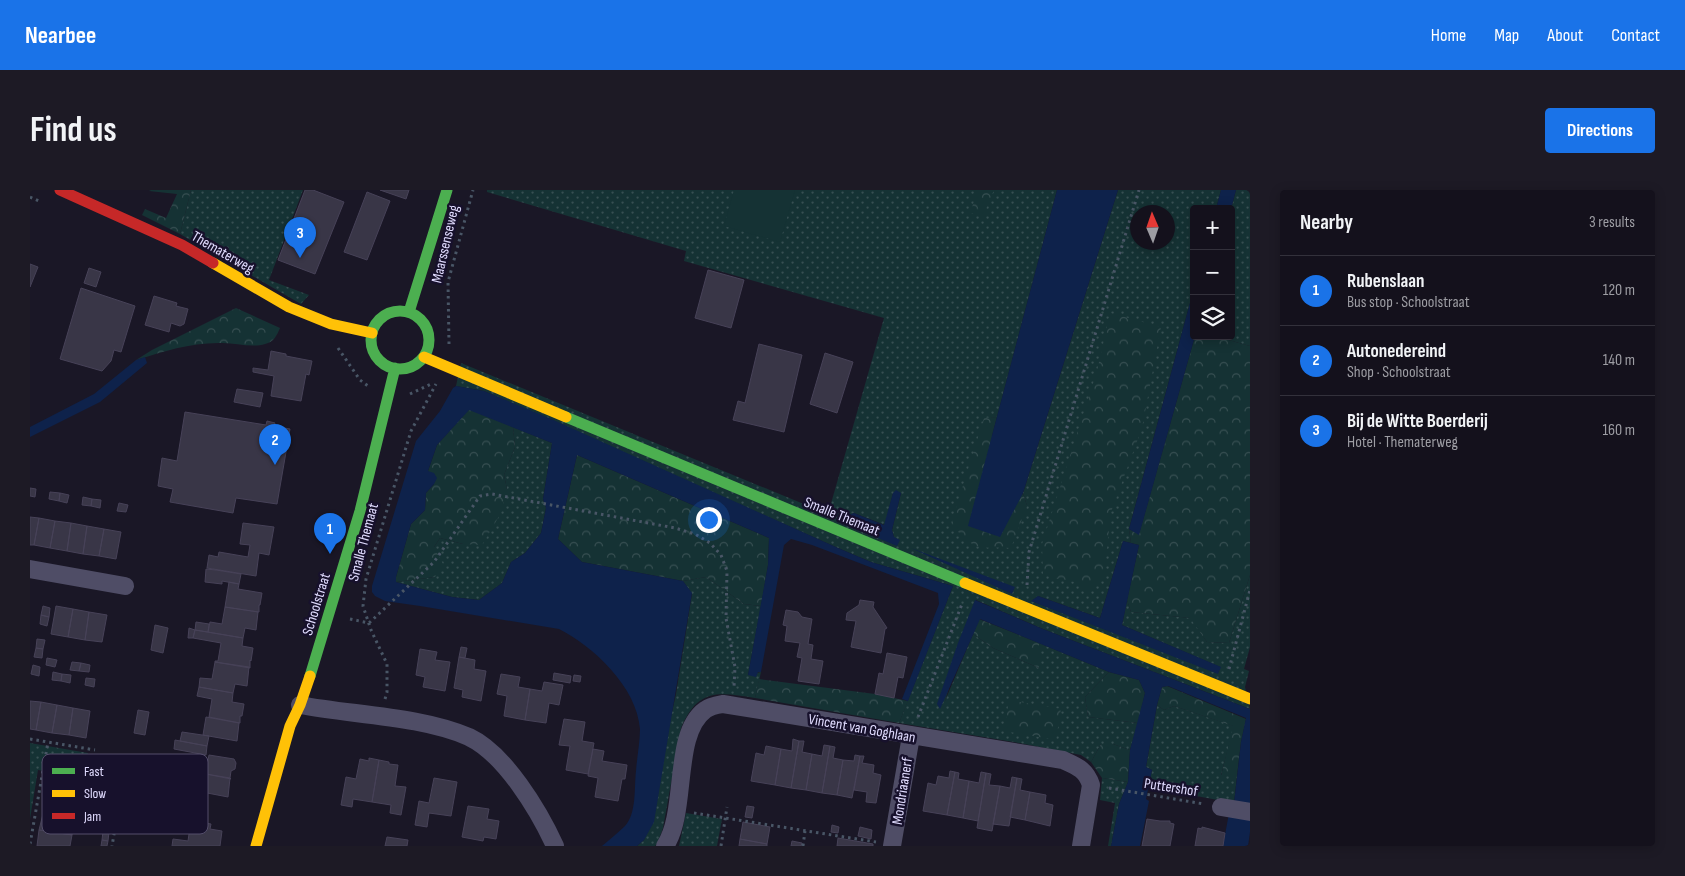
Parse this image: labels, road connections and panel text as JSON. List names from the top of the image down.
{
  "streets": {
    "street": [
      "Maarssenseweg",
      "Thematerweg",
      "Smalle Themaat",
      "Schoolstraat",
      "Vincent van Goghlaan",
      "Mondriaanerf"
    ],
    "path": ["Puttershof"]
  },
  "crossings": [
    ["Maarssenseweg", "Thematerweg"],
    ["Maarssenseweg", "Smalle Themaat"],
    ["Maarssenseweg", "Schoolstraat"],
    ["Thematerweg", "Smalle Themaat"],
    ["Thematerweg", "Schoolstraat"],
    ["Smalle Themaat", "Schoolstraat"],
    ["Vincent van Goghlaan", "Mondriaanerf"]
  ],
  "legend": ["Fast", "Slow", "Jam"],
  "north": "top",
  "page": {
    "header": "Nearbee",
    "nav": [
      "Home",
      "Map",
      "About",
      "Contact"
    ],
    "buttons": "Directions",
    "title": "Find us",
    "heading": ["Nearby", "3 results"],
    "map_buttons": ["+", "−"],
    "pins": ["3", "2", "1"],
    "list": [
      {
        "mark": "1",
        "name": "Rubenslaan",
        "note": "Bus stop · Schoolstraat",
        "value": "120 m"
      },
      {
        "mark": "2",
        "name": "Autonedereind",
        "note": "Shop · Schoolstraat",
        "value": "140 m"
      },
      {
        "mark": "3",
        "name": "Bij de Witte Boerderij",
        "note": "Hotel · Thematerweg",
        "value": "160 m"
      }
    ]
  }
}
